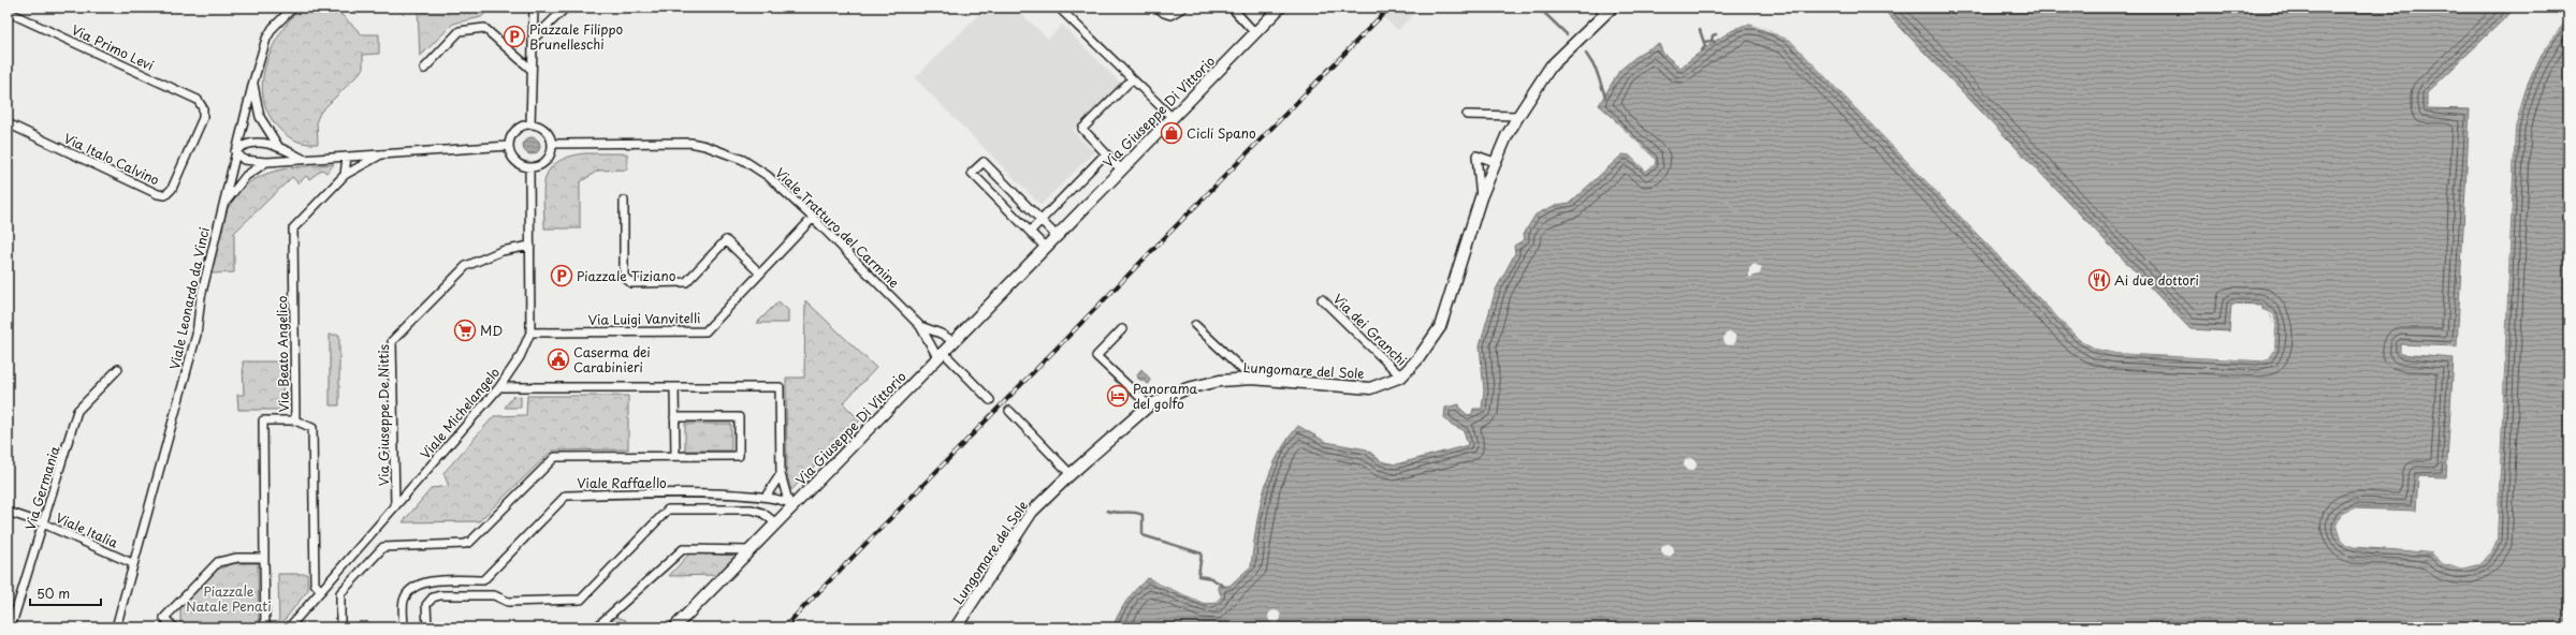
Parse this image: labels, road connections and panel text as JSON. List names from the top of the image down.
{
  "streets": {
    "street": [
      "Via Primo Levi",
      "Via Giuseppe Di Vittorio",
      "Via Italo Calvino",
      "Viale Tratturo del Carmine",
      "Viale Leonardo da Vinci",
      "Via Luigi Vanvitelli",
      "Via dei Granchi",
      "Via Beato Angelico",
      "Lungomare del Sole",
      "Viale Michelangelo",
      "Via Giuseppe De Nittis",
      "Viale Raffaello",
      "Via Germania",
      "Viale Italia"
    ]
  },
  "crossings": [
    ["Via Primo Levi", "Via Italo Calvino"],
    ["Via Giuseppe Di Vittorio", "Viale Tratturo del Carmine"],
    ["Via Giuseppe Di Vittorio", "Viale Raffaello"],
    ["Viale Tratturo del Carmine", "Via Luigi Vanvitelli"],
    ["Viale Tratturo del Carmine", "Viale Michelangelo"],
    ["Viale Leonardo da Vinci", "Viale Italia"],
    ["Via Luigi Vanvitelli", "Viale Michelangelo"],
    ["Via dei Granchi", "Lungomare del Sole"],
    ["Via Beato Angelico", "Viale Michelangelo"],
    ["Viale Michelangelo", "Via Giuseppe De Nittis"],
    ["Via Germania", "Viale Italia"]
  ],
  "parks": ["Piazzale Natale Penati"],
  "places": {
    "parking": ["Piazzale Filippo Brunelleschi", "Piazzale Tiziano"],
    "shop": ["Cicli Spano"],
    "restaurant": ["Ai due dottori"],
    "supermarket": ["MD"],
    "public building": ["Caserma dei Carabinieri"],
    "hotel": ["Panorama del golfo"]
  },
  "scale_bar": "50 m"
}
